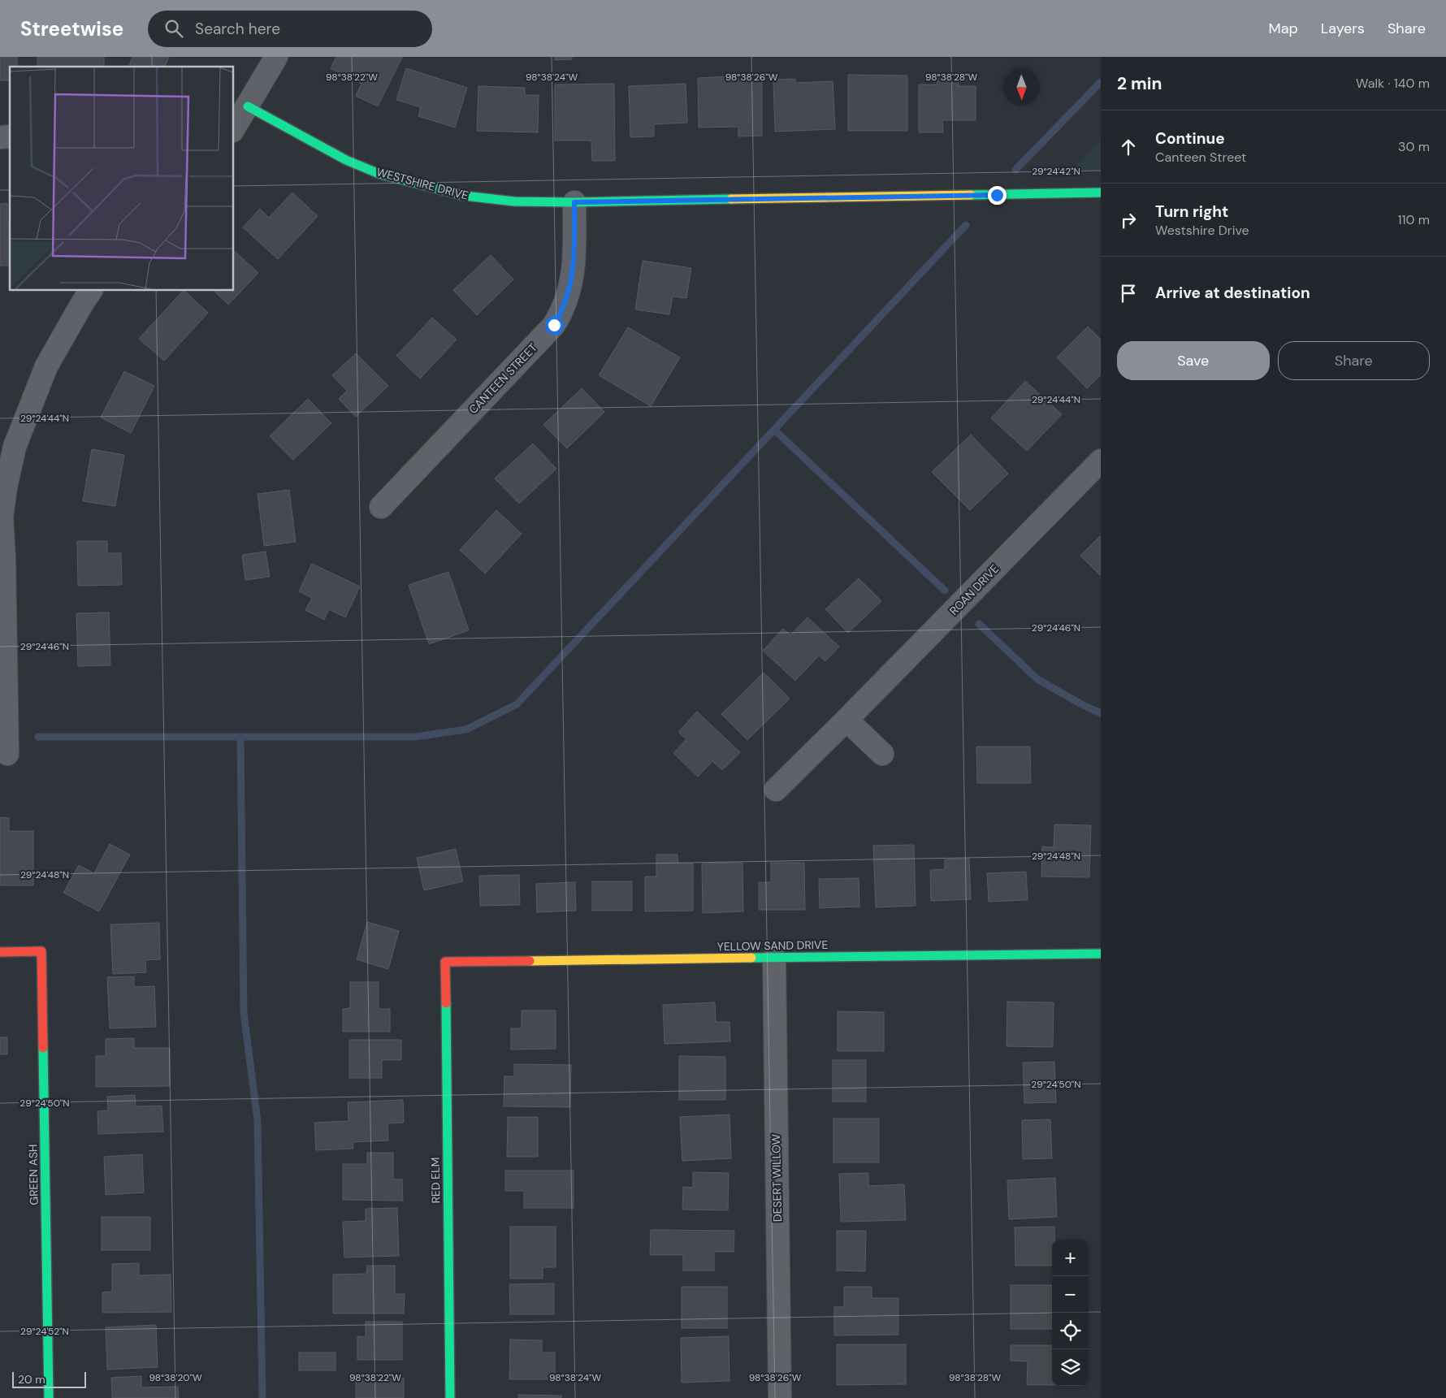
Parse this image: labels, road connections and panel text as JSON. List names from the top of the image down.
{
  "streets": {
    "street": [
      "WESTSHIRE DRIVE",
      "CANTEEN STREET",
      "ROAN DRIVE",
      "YELLOW SAND DRIVE",
      "GREEN ASH",
      "DESERT WILLOW",
      "RED ELM"
    ]
  },
  "crossings": [
    ["WESTSHIRE DRIVE", "CANTEEN STREET"],
    ["YELLOW SAND DRIVE", "DESERT WILLOW"],
    ["YELLOW SAND DRIVE", "RED ELM"]
  ],
  "scale_bar": "20 m",
  "north": "bottom",
  "page": {
    "header": "Streetwise",
    "search": "Search here",
    "nav": ["Map", "Layers", "Share"],
    "heading": ["2 min", "Walk · 140 m"],
    "list": [
      ["Continue", "Canteen Street", "30 m"],
      ["Turn right", "Westshire Drive", "110 m"],
      "Arrive at destination"
    ],
    "buttons": ["Save", "Share"],
    "map_buttons": ["+", "−"],
    "scale": "20 m"
  },
  "coordinates": [
    "98°38'22\"W",
    "98°38'24\"W",
    "98°38'26\"W",
    "98°38'28\"W",
    "29°24'42\"N",
    "29°24'44\"N",
    "29°24'46\"N",
    "29°24'48\"N",
    "29°24'50\"N",
    "29°24'52\"N",
    "98°38'20\"W"
  ]
}
